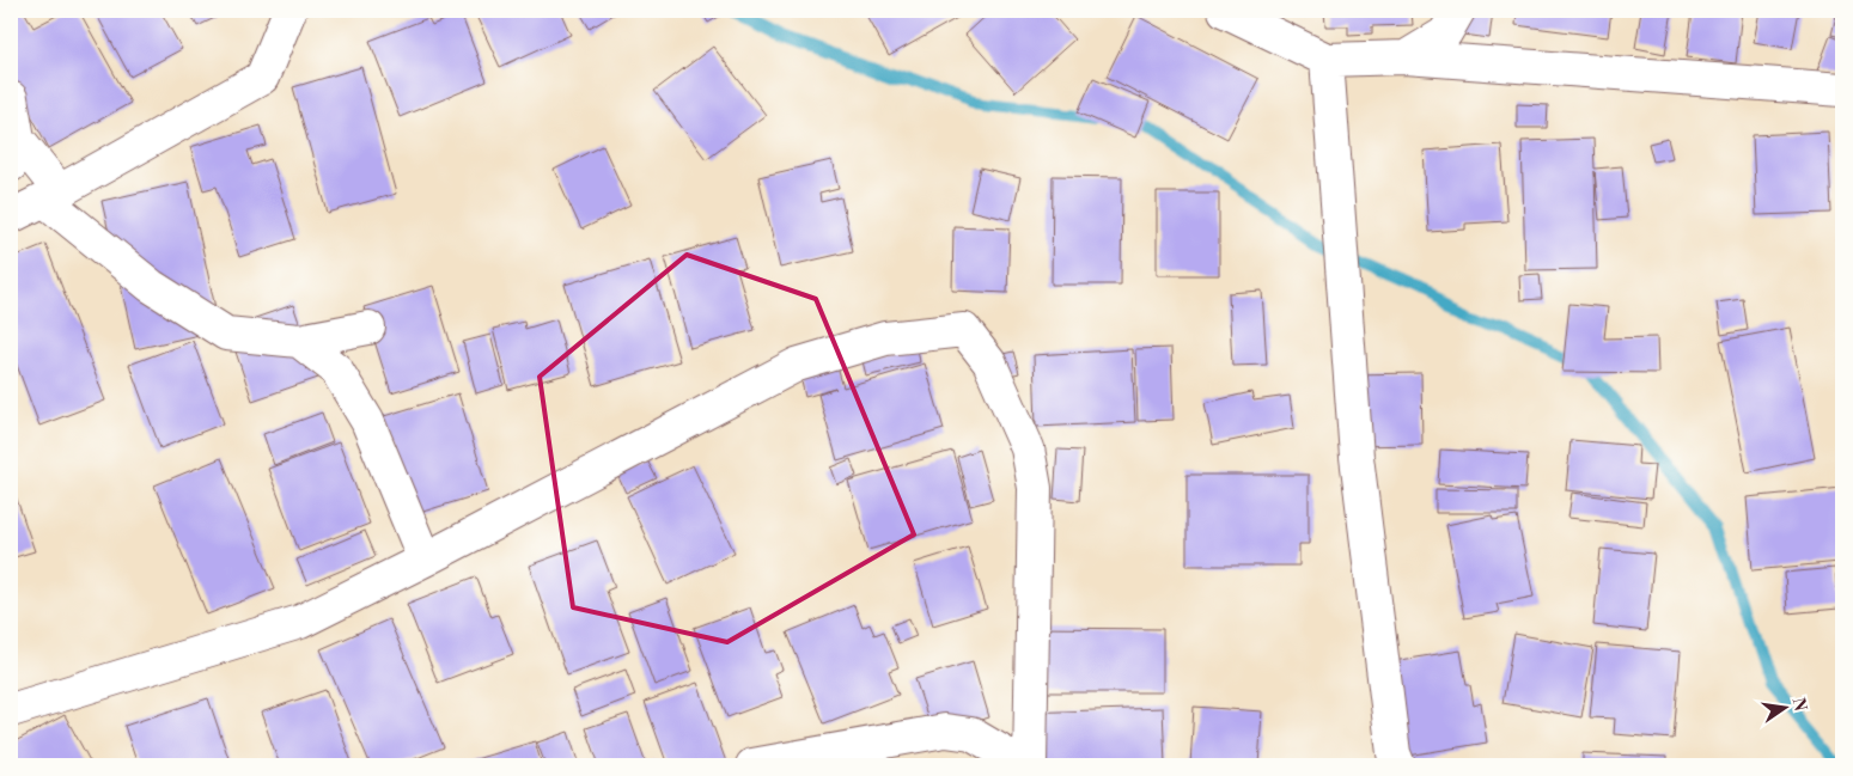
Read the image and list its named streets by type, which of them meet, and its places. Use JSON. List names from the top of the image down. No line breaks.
{"north":"right"}
